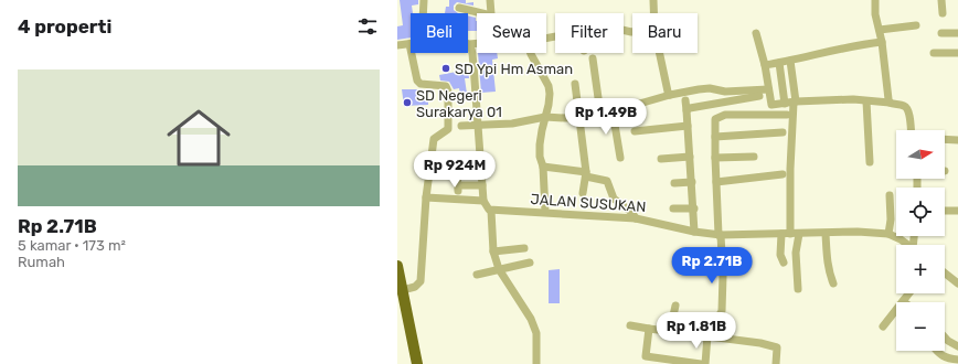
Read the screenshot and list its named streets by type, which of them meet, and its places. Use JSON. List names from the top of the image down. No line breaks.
{"streets":{"street":["JALAN SUSUKAN"]},"places":["SD Ypi Hm Asman","SD Negeri Surakarya 01"],"north":"right","page":{"heading":"4 properti","chip":["Beli","Sewa","Filter","Baru"],"list":[{"name":"Rp 2.71B","note":"5 kamar · 173 m² · Rumah"}],"price":["Rp 1.49B","Rp 924M","Rp 2.71B","Rp 1.81B"],"map_buttons":["+","−"]}}
